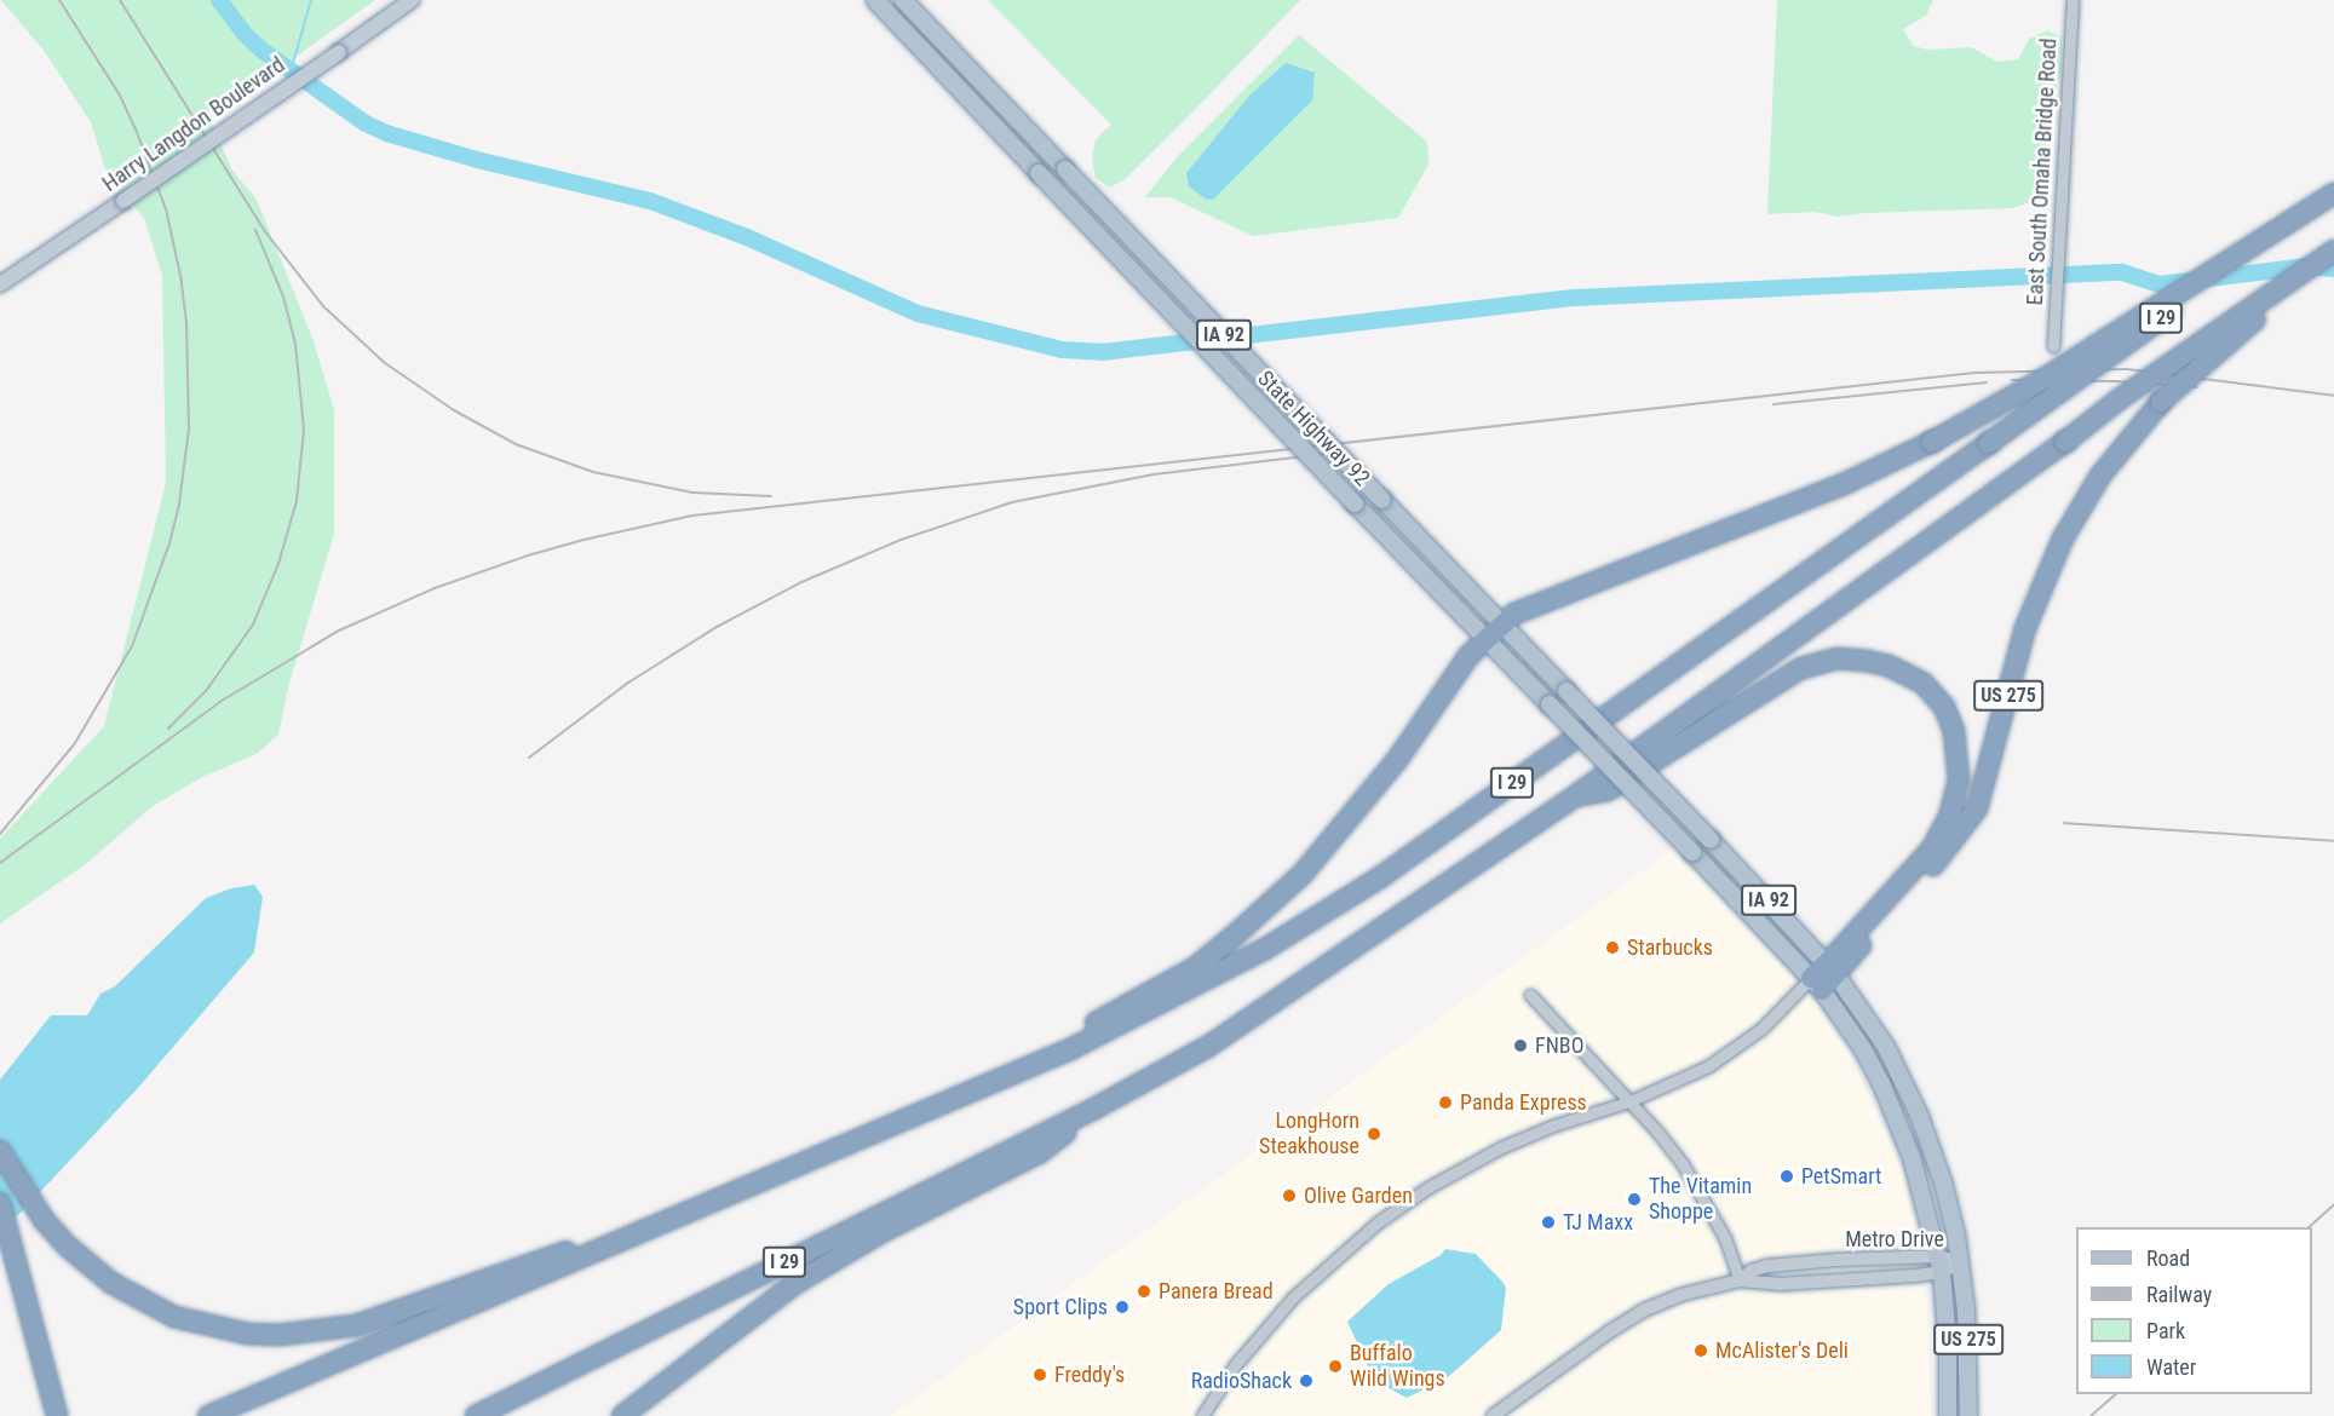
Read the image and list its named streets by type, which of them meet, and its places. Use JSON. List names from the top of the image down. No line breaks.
{"streets":{"highway":["I 29","US 275"],"main road":["Harry Langdon Boulevard","IA 92","State Highway 92"],"street":["East South Omaha Bridge Road","Metro Drive"]},"crossings":[["I 29","US 275"],["State Highway 92","US 275"],["US 275","Metro Drive"]],"places":["Starbucks","FNBO","Panda Express","LongHorn Steakhouse","PetSmart","Olive Garden","The Vitamin Shoppe","TJ Maxx","Panera Bread","Sport Clips","McAlister's Deli","Buffalo Wild Wings","Freddy's","RadioShack"],"legend":["Road","Railway","Park","Water"]}
